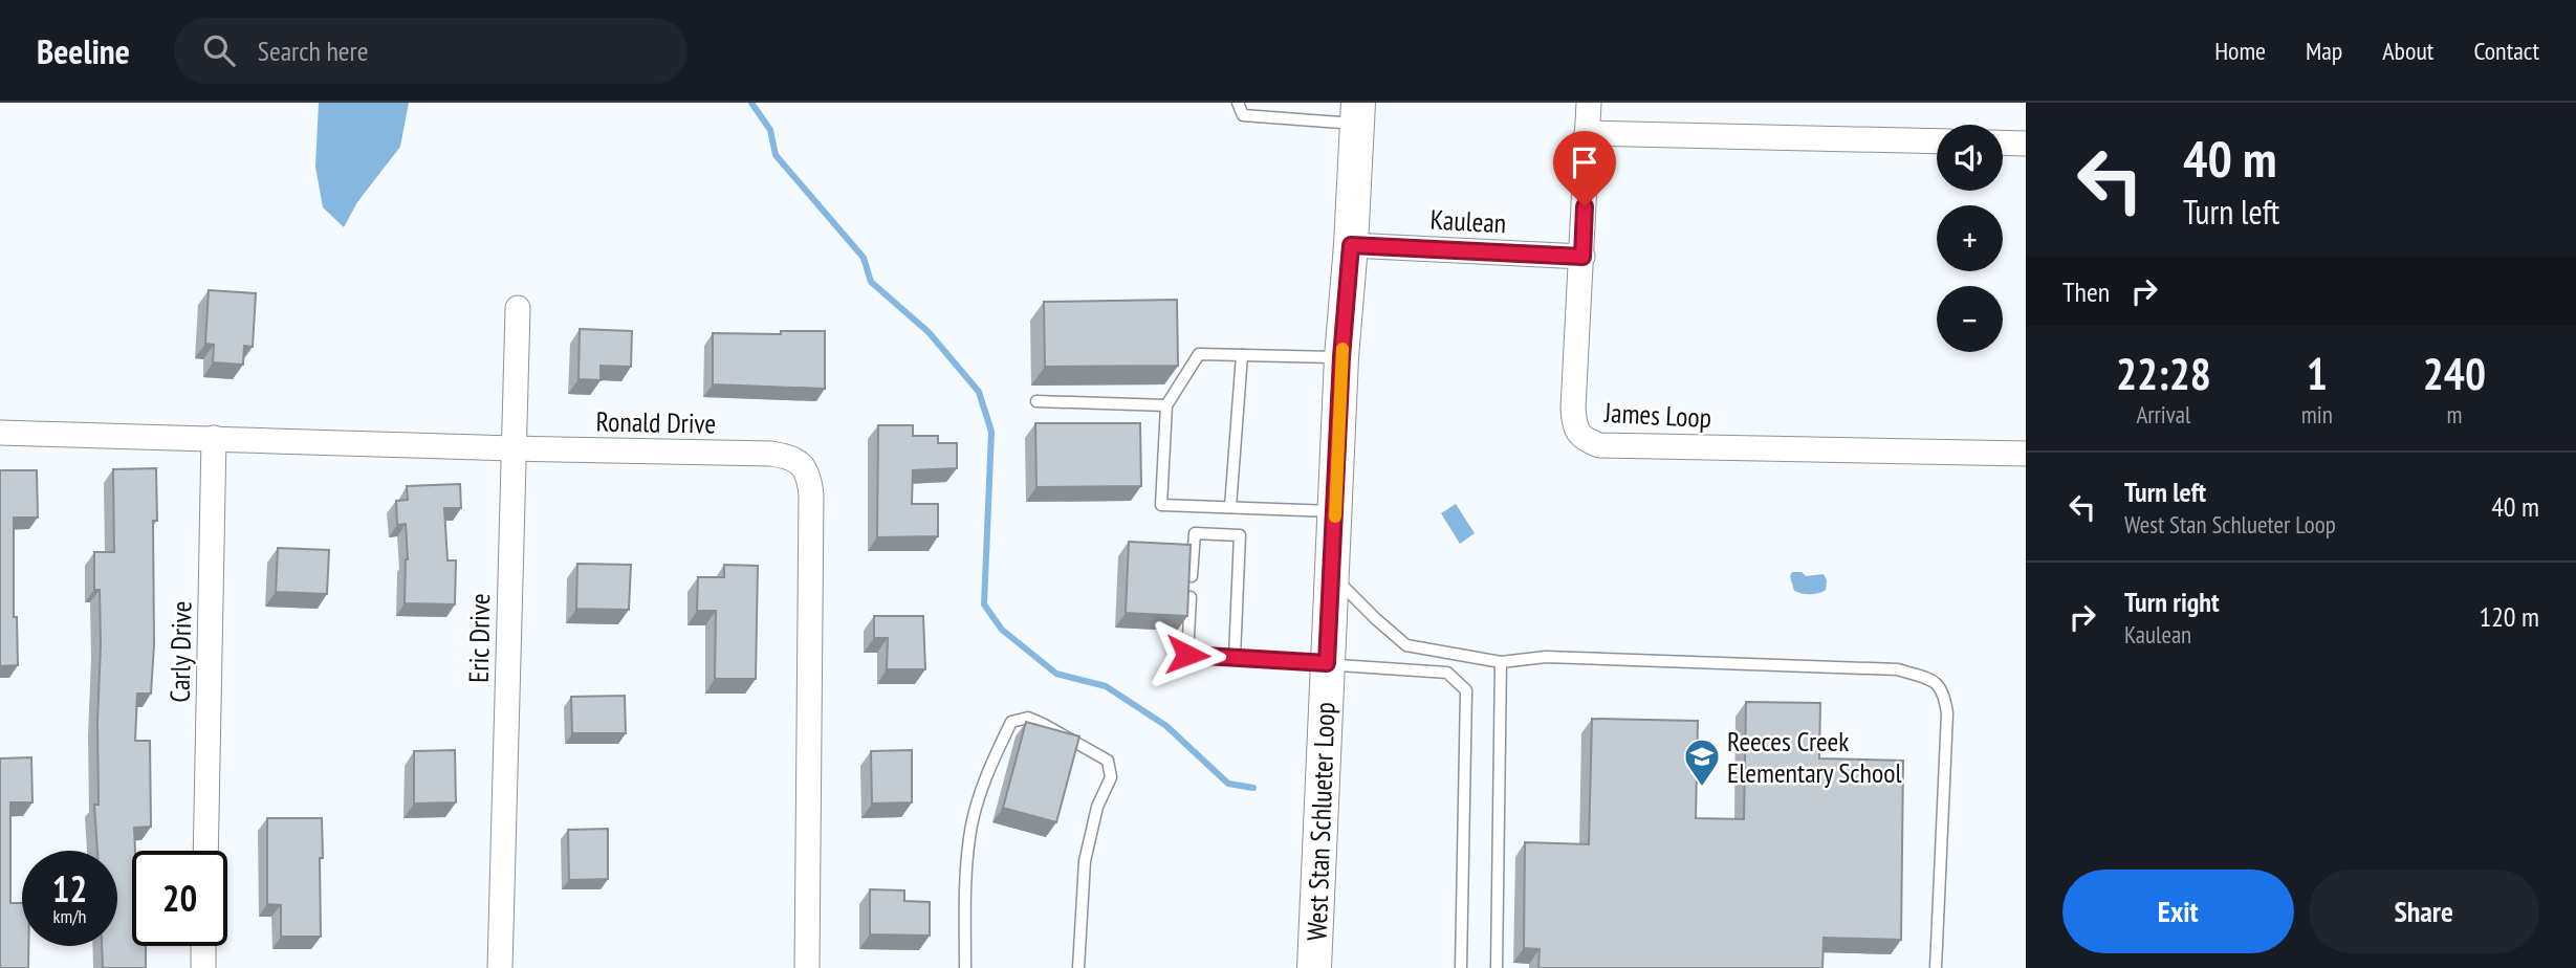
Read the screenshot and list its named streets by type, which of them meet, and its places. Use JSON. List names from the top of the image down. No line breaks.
{"streets":{"main road":["West Stan Schlueter Loop"],"street":["Kaulean","James Loop","Ronald Drive","Eric Drive","Carly Drive"]},"crossings":[["Kaulean","James Loop"],["Kaulean","West Stan Schlueter Loop"],["Ronald Drive","Eric Drive"],["Ronald Drive","Carly Drive"]],"places":{"school or university":["Reeces Creek Elementary School"]},"page":{"header":"Beeline","search":"Search here","nav":["Home","Map","About","Contact"],"turn":["40 m","Turn left"],"map_buttons":["+","−"],"then":"Then","eta":["22:28","Arrival","1","min","240","m"],"list":[{"name":"Turn left","note":"West Stan Schlueter Loop","value":"40 m"},{"name":"Turn right","note":"Kaulean","value":"120 m"}],"speed":"12 km/h","limit":"20","buttons":["Exit","Share"]}}
